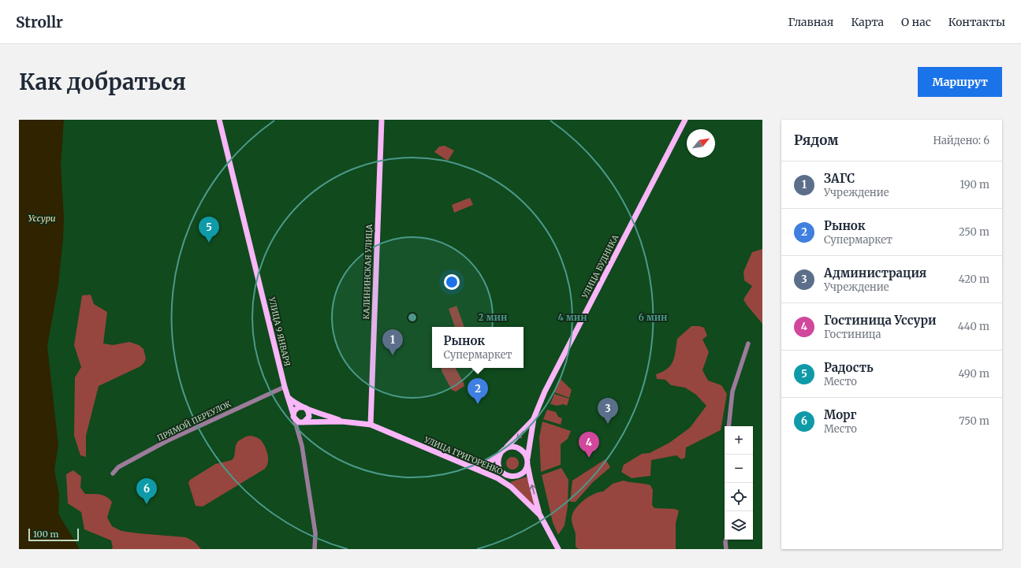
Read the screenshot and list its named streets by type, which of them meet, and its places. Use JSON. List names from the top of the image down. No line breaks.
{"streets":{"main road":["УЛИЦА БУДНИКА","КАЛИНИНСКАЯ УЛИЦА","УЛИЦА 9 ЯНВАРЯ","УЛИЦА ГРИГОРЕНКО"],"street":["ПРЯМОЙ ПЕРЕУЛОК"]},"crossings":[["УЛИЦА БУДНИКА","УЛИЦА ГРИГОРЕНКО"],["КАЛИНИНСКАЯ УЛИЦА","УЛИЦА ГРИГОРЕНКО"],["УЛИЦА 9 ЯНВАРЯ","ПРЯМОЙ ПЕРЕУЛОК"]],"water":["Уссури"],"scale_bar":"100 m","north":"top right","page":{"header":"Strollr","nav":["Главная","Карта","О нас","Контакты"],"buttons":"Маршрут","title":"Как добраться","heading":["Рядом","Найдено: 6"],"list":[{"mark":"1","name":"ЗАГС","note":"Учреждение","value":"190 m"},{"mark":"2","name":"Рынок","note":"Супермаркет","value":"250 m"},{"mark":"3","name":"Администрация","note":"Учреждение","value":"420 m"},{"mark":"4","name":"Гостиница Уссури","note":"Гостиница","value":"440 m"},{"mark":"5","name":"Радость","note":"Место","value":"490 m"},{"mark":"6","name":"Морг","note":"Место","value":"750 m"}],"pins":["5","1","2","3","4","6"],"popup":["Рынок","Супермаркет"],"map_buttons":["+","−"],"scale":"100 m"},"rings":["2 мин","4 мин","6 мин"]}
